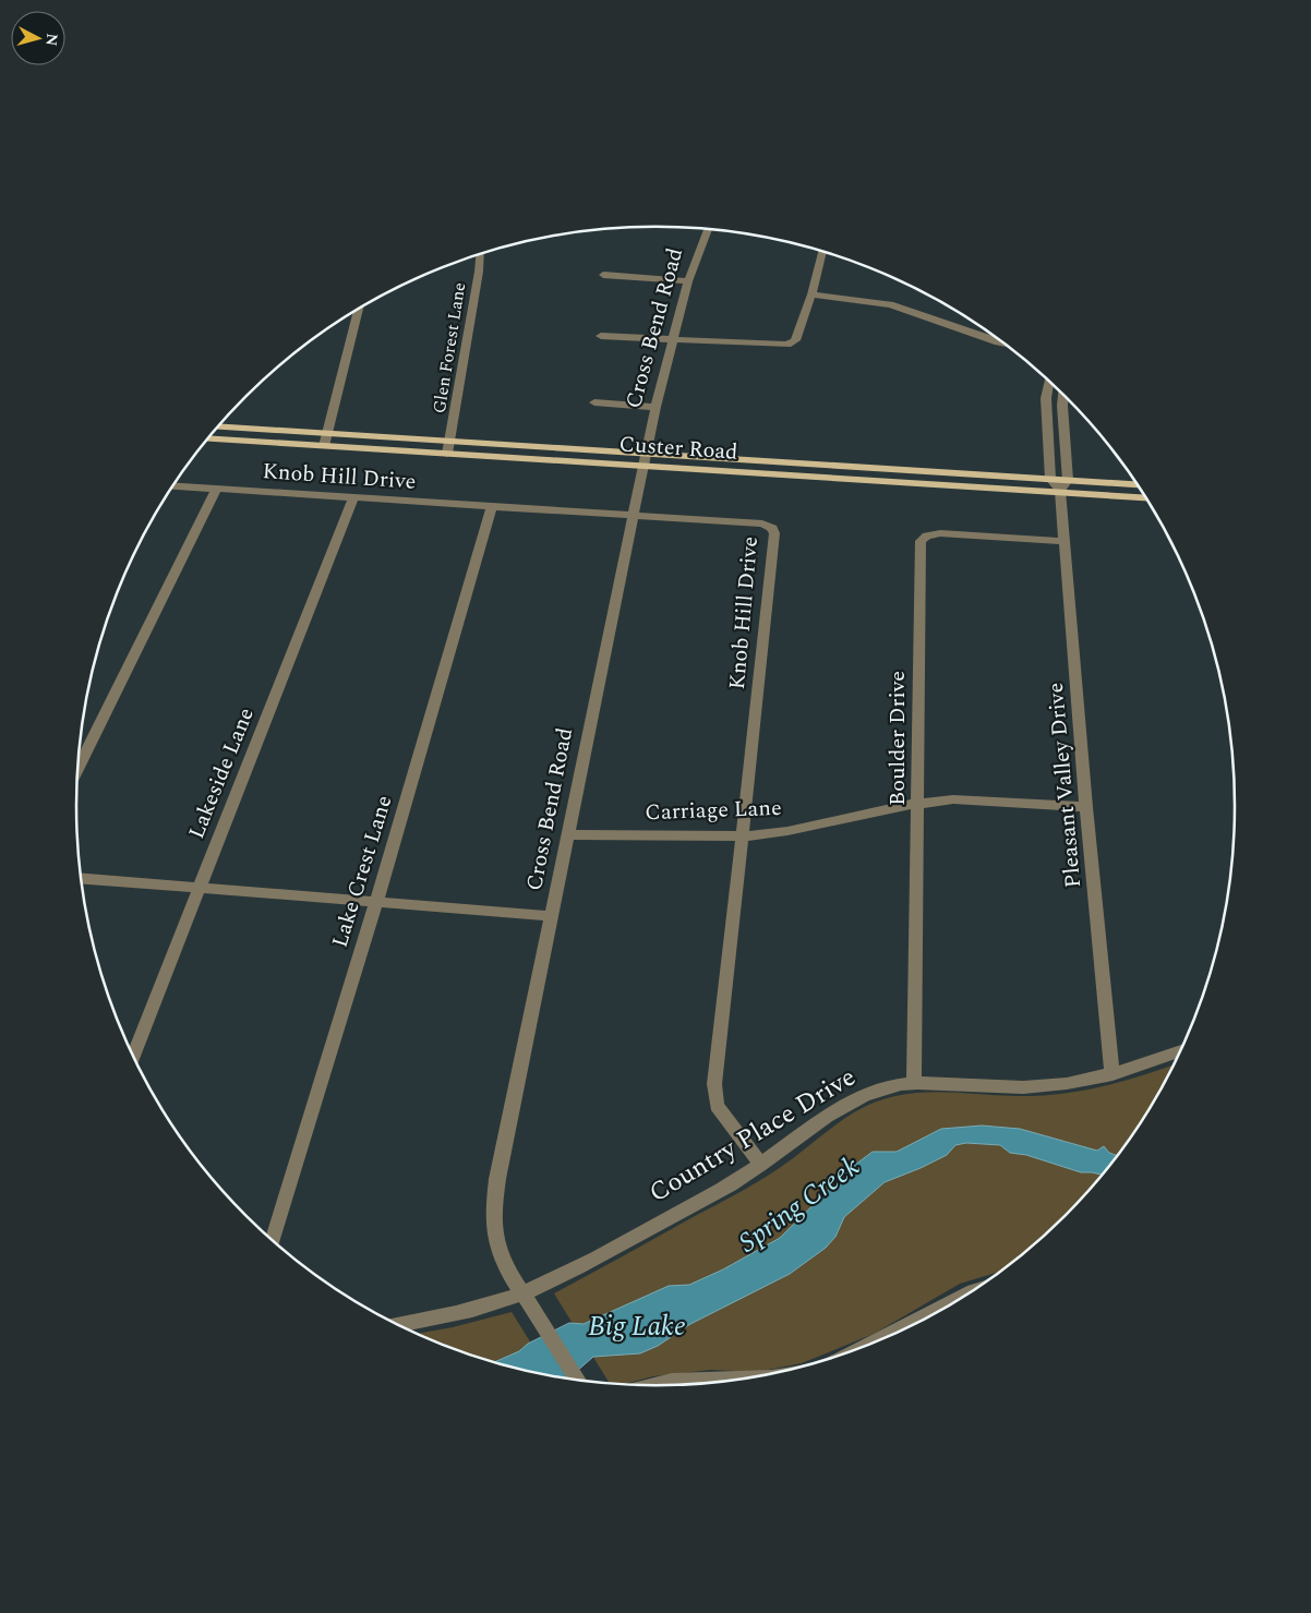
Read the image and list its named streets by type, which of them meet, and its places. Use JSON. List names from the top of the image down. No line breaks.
{"streets":{"main road":["Custer Road"],"street":["Cross Bend Road","Glen Forest Lane","Knob Hill Drive","Boulder Drive","Lakeside Lane","Pleasant Valley Drive","Carriage Lane","Lake Crest Lane","Country Place Drive"]},"crossings":[["Cross Bend Road","Custer Road"],["Cross Bend Road","Knob Hill Drive"],["Cross Bend Road","Carriage Lane"],["Cross Bend Road","Country Place Drive"],["Glen Forest Lane","Custer Road"],["Custer Road","Pleasant Valley Drive"],["Knob Hill Drive","Lakeside Lane"],["Knob Hill Drive","Carriage Lane"],["Knob Hill Drive","Lake Crest Lane"],["Knob Hill Drive","Country Place Drive"],["Boulder Drive","Pleasant Valley Drive"],["Boulder Drive","Carriage Lane"],["Boulder Drive","Country Place Drive"],["Pleasant Valley Drive","Carriage Lane"],["Pleasant Valley Drive","Country Place Drive"]],"water":["Spring Creek","Big Lake"],"north":"right"}
